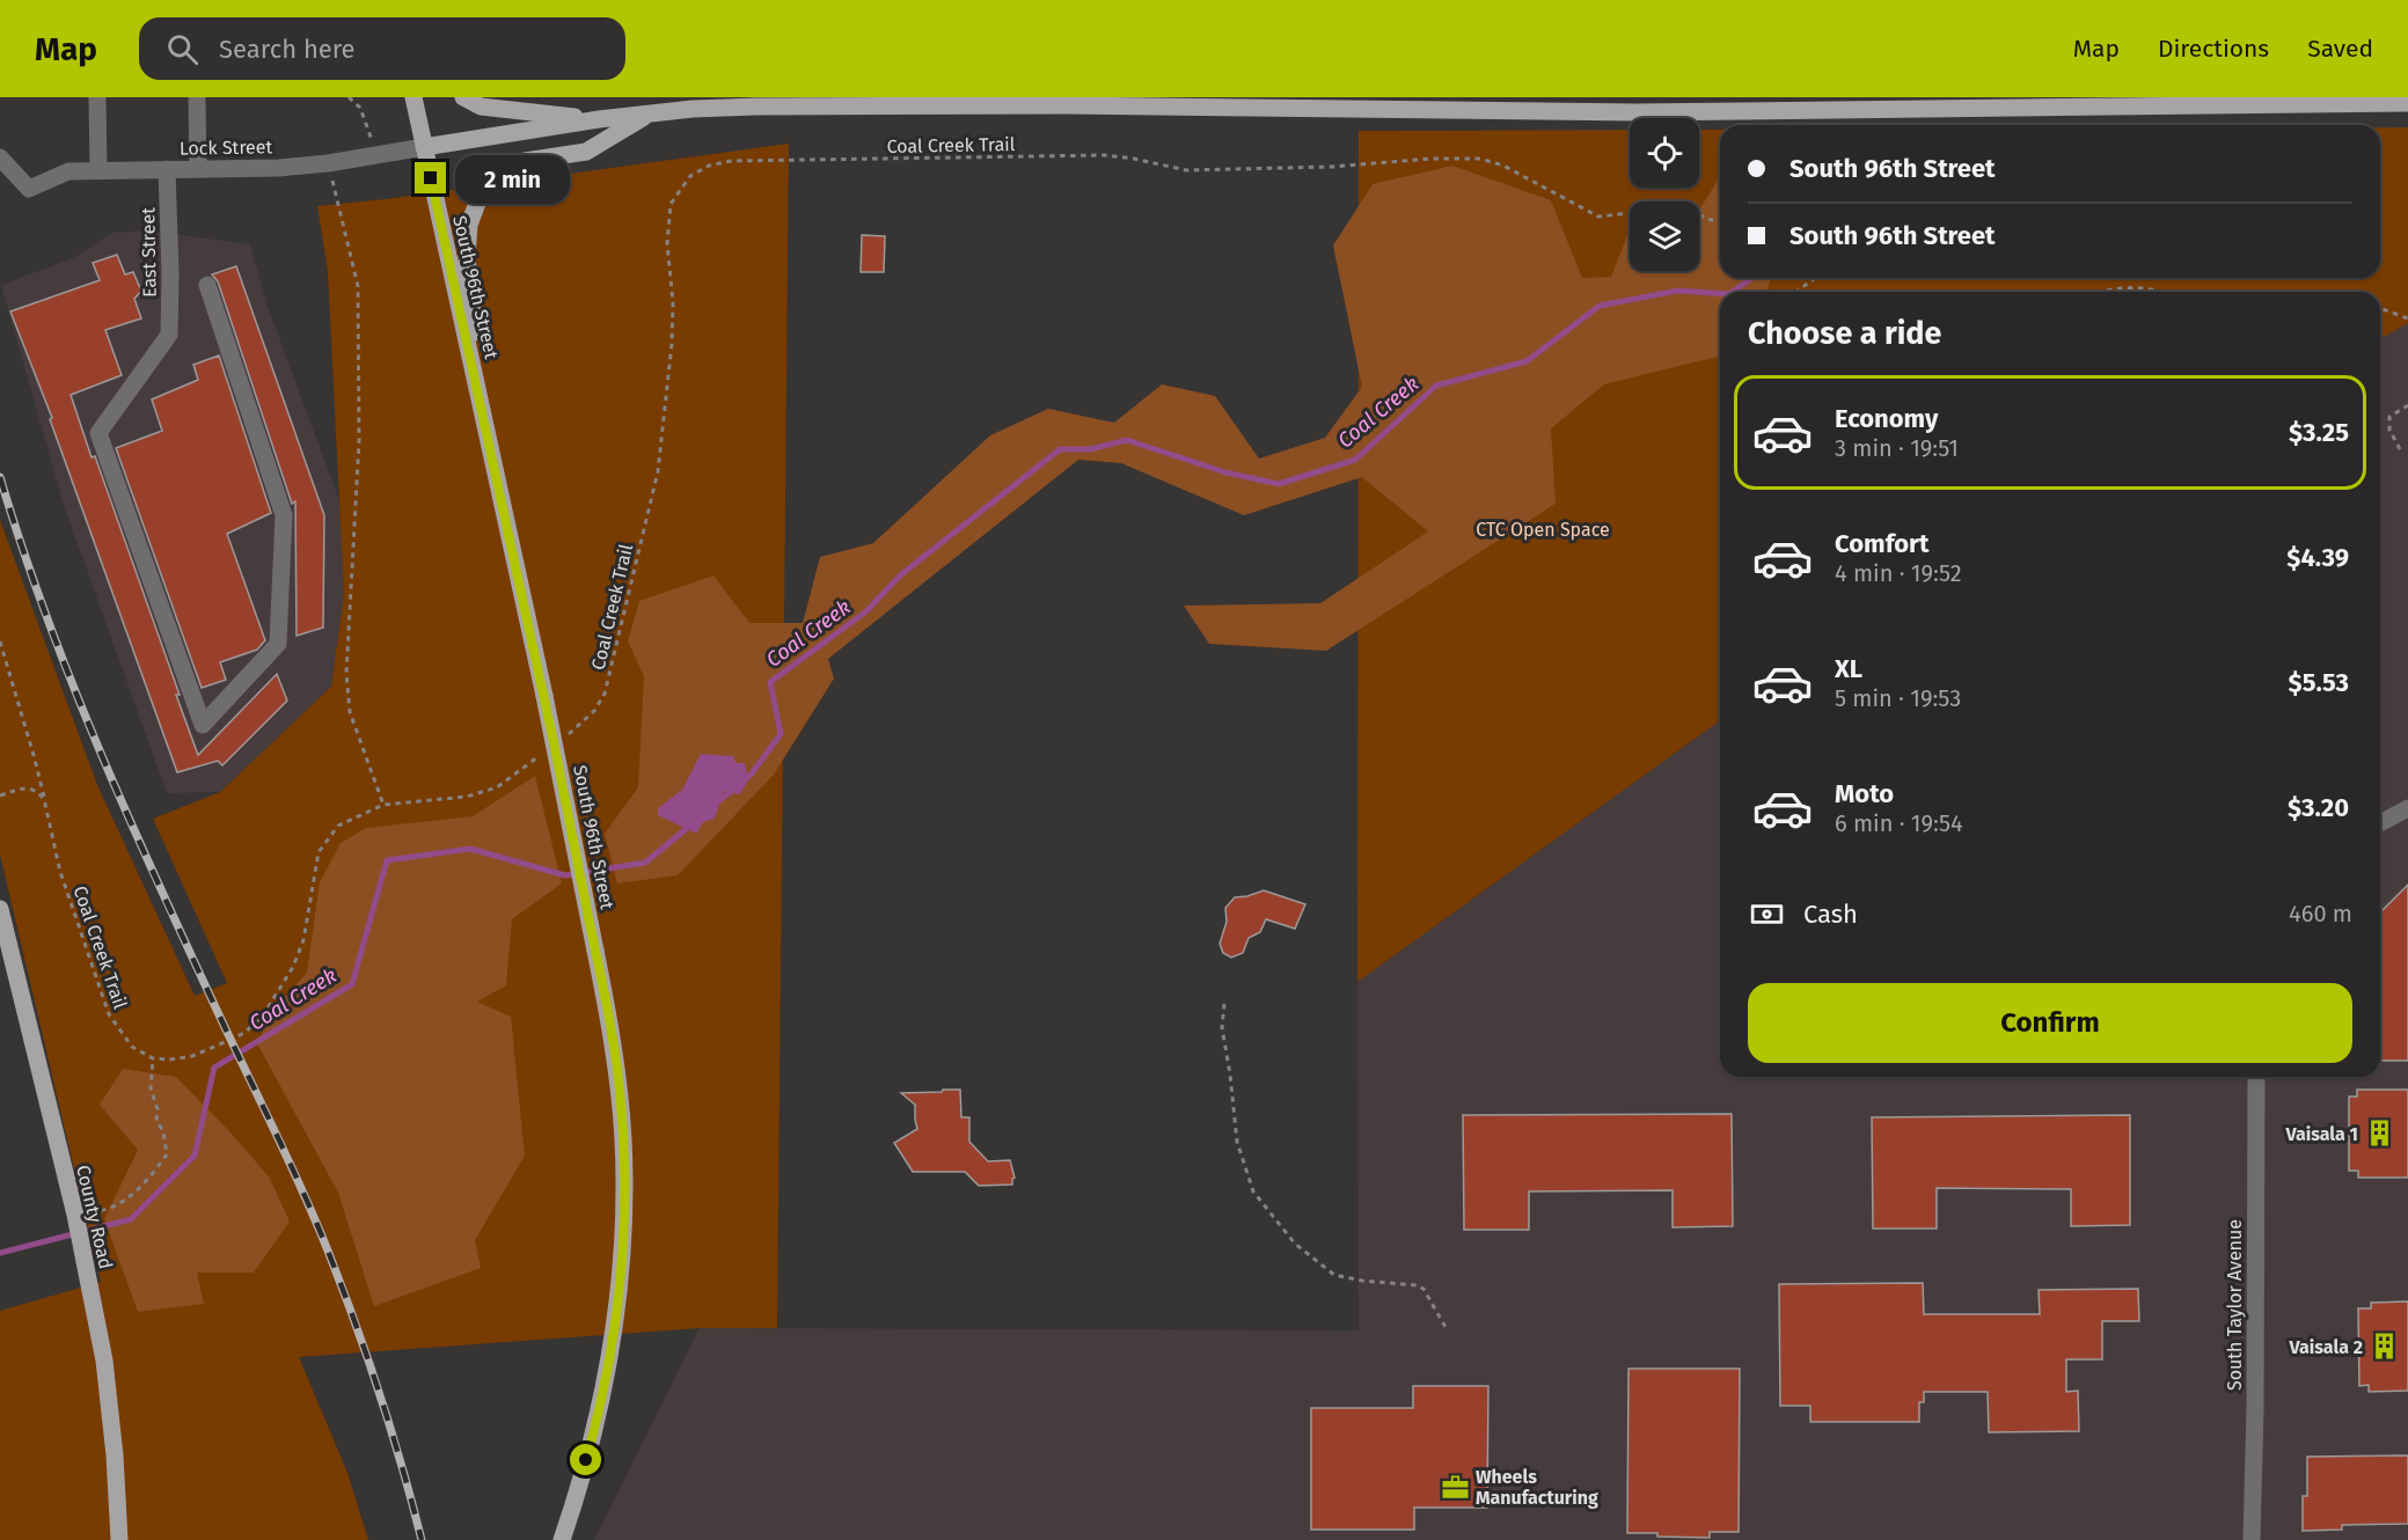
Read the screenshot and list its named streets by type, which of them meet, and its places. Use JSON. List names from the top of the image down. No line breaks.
{"streets":{"main road":["South 96th Street","County Road"],"street":["Lock Street","East Street","South Taylor Avenue"],"path":["Coal Creek Trail"]},"crossings":[["Lock Street","East Street"],["Lock Street","South 96th Street"]],"water":["Coal Creek"],"parks":["CTC Open Space"],"places":{"building":["Vaisala 1","Vaisala 2"],"office":["Wheels Manufacturing"]},"page":{"header":"Map","search":"Search here","nav":["Map","Directions","Saved"],"banner":["South 96th Street","South 96th Street"],"bubble":"2 min","heading":"Choose a ride","list":[{"name":"Economy","note":"3 min · 19:51","value":"$3.25"},{"name":"Comfort","note":"4 min · 19:52","value":"$4.39"},{"name":"XL","note":"5 min · 19:53","value":"$5.53"},{"name":"Moto","note":"6 min · 19:54","value":"$3.20"}],"pay":["Cash","460 m"],"buttons":"Confirm"}}
